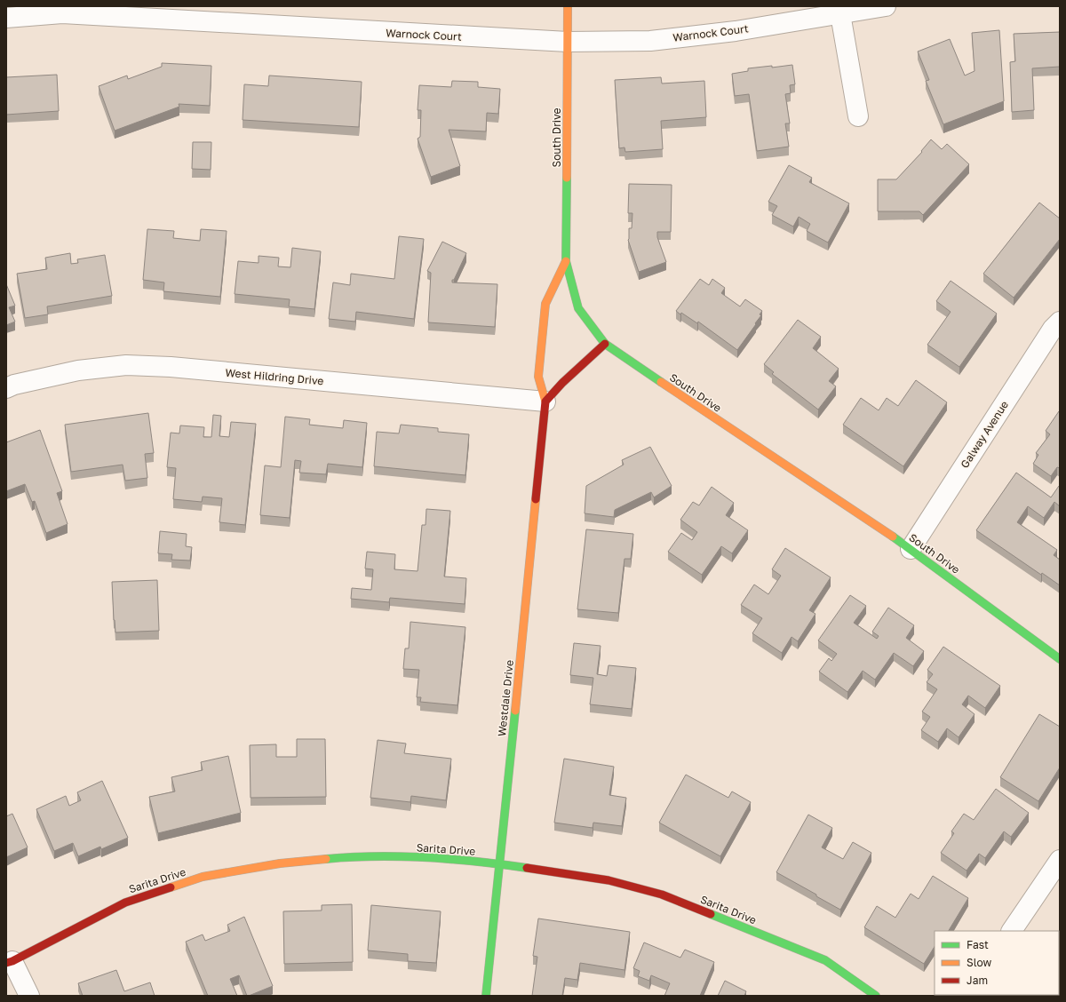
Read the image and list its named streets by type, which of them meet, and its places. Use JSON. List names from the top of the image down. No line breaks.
{"streets":{"street":["Warnock Court","South Drive","West Hildring Drive","Galway Avenue","Westdale Drive","Sarita Drive"]},"crossings":[["Warnock Court","South Drive"],["South Drive","Galway Avenue"],["South Drive","Westdale Drive"],["West Hildring Drive","Westdale Drive"],["Westdale Drive","Sarita Drive"]],"legend":["Fast","Slow","Jam"]}
